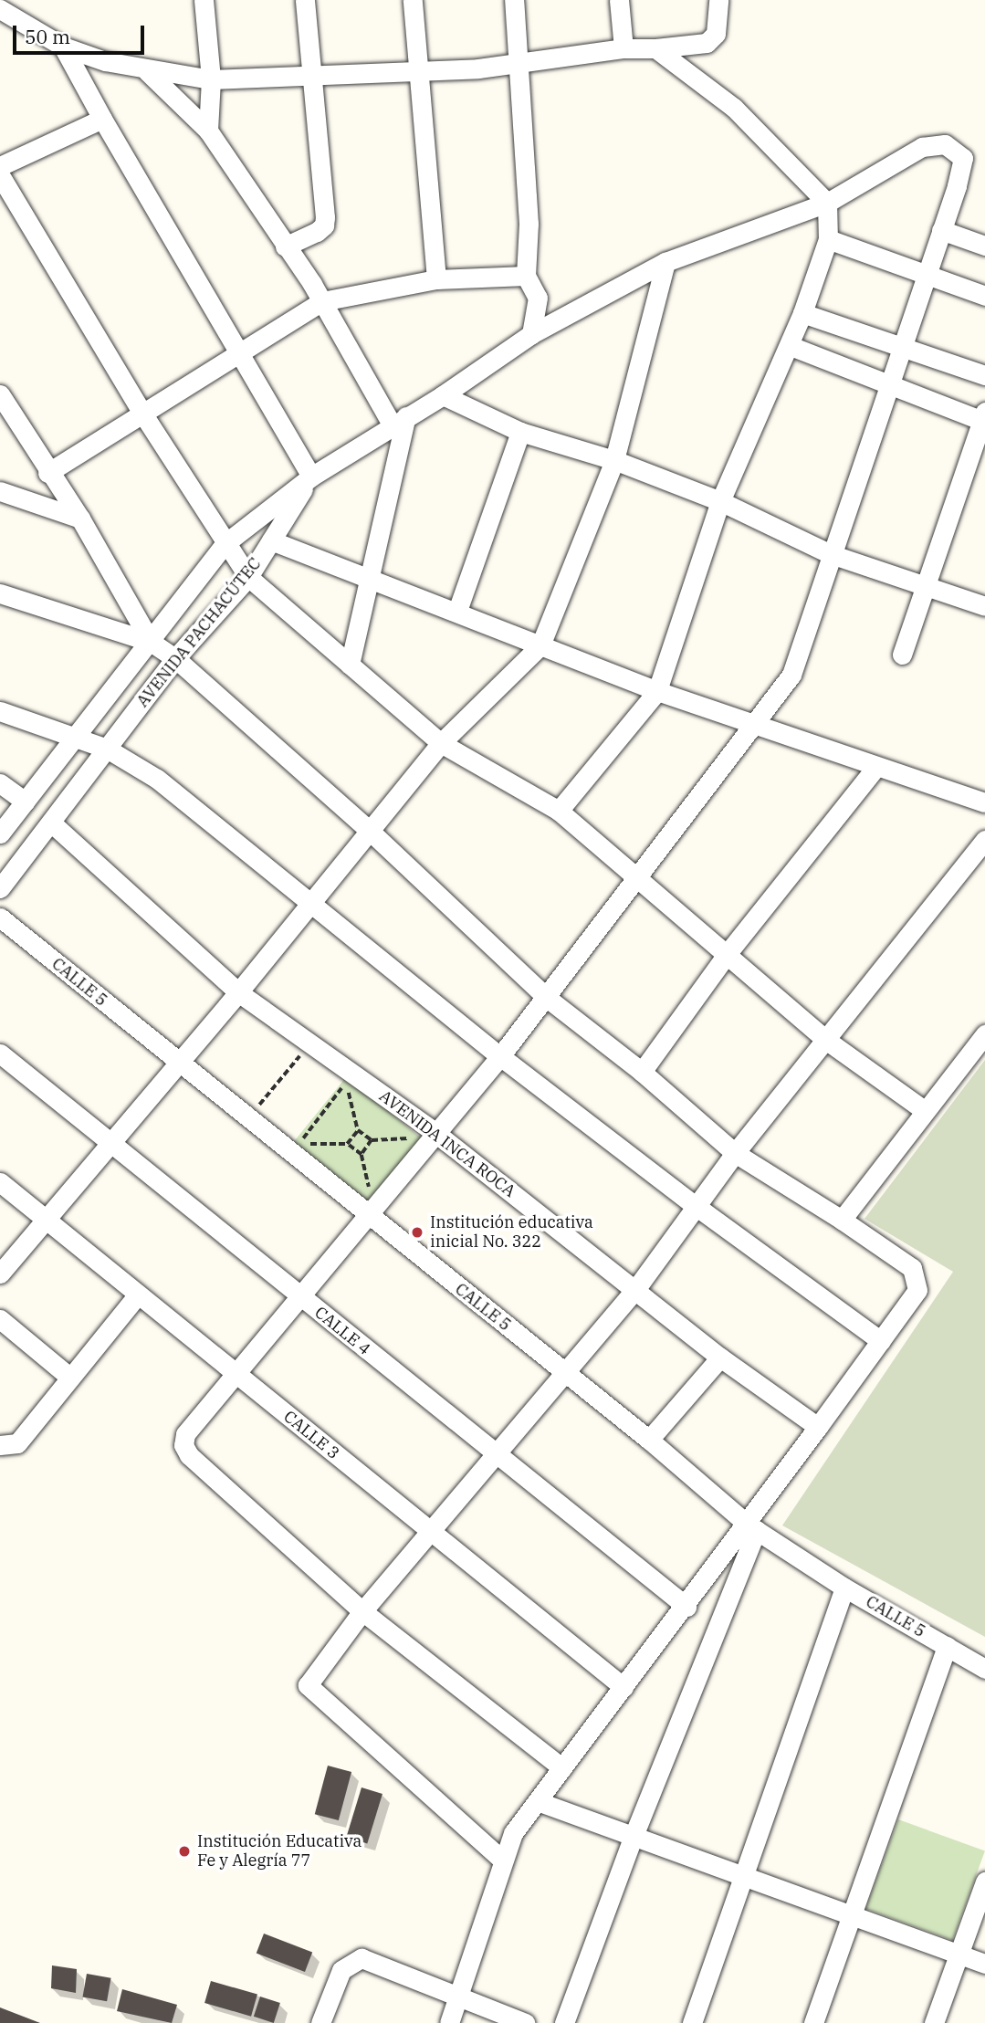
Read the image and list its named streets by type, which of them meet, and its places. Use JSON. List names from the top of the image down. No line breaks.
{"streets":{"street":["AVENIDA PACHACÚTEC","CALLE 5","AVENIDA INCA ROCA","CALLE 4","CALLE 3"]},"crossings":[["AVENIDA PACHACÚTEC","AVENIDA INCA ROCA"]],"places":["Institución educativa inicial No. 322","Institución Educativa Fe y Alegría 77"],"scale_bar":"50 m"}
